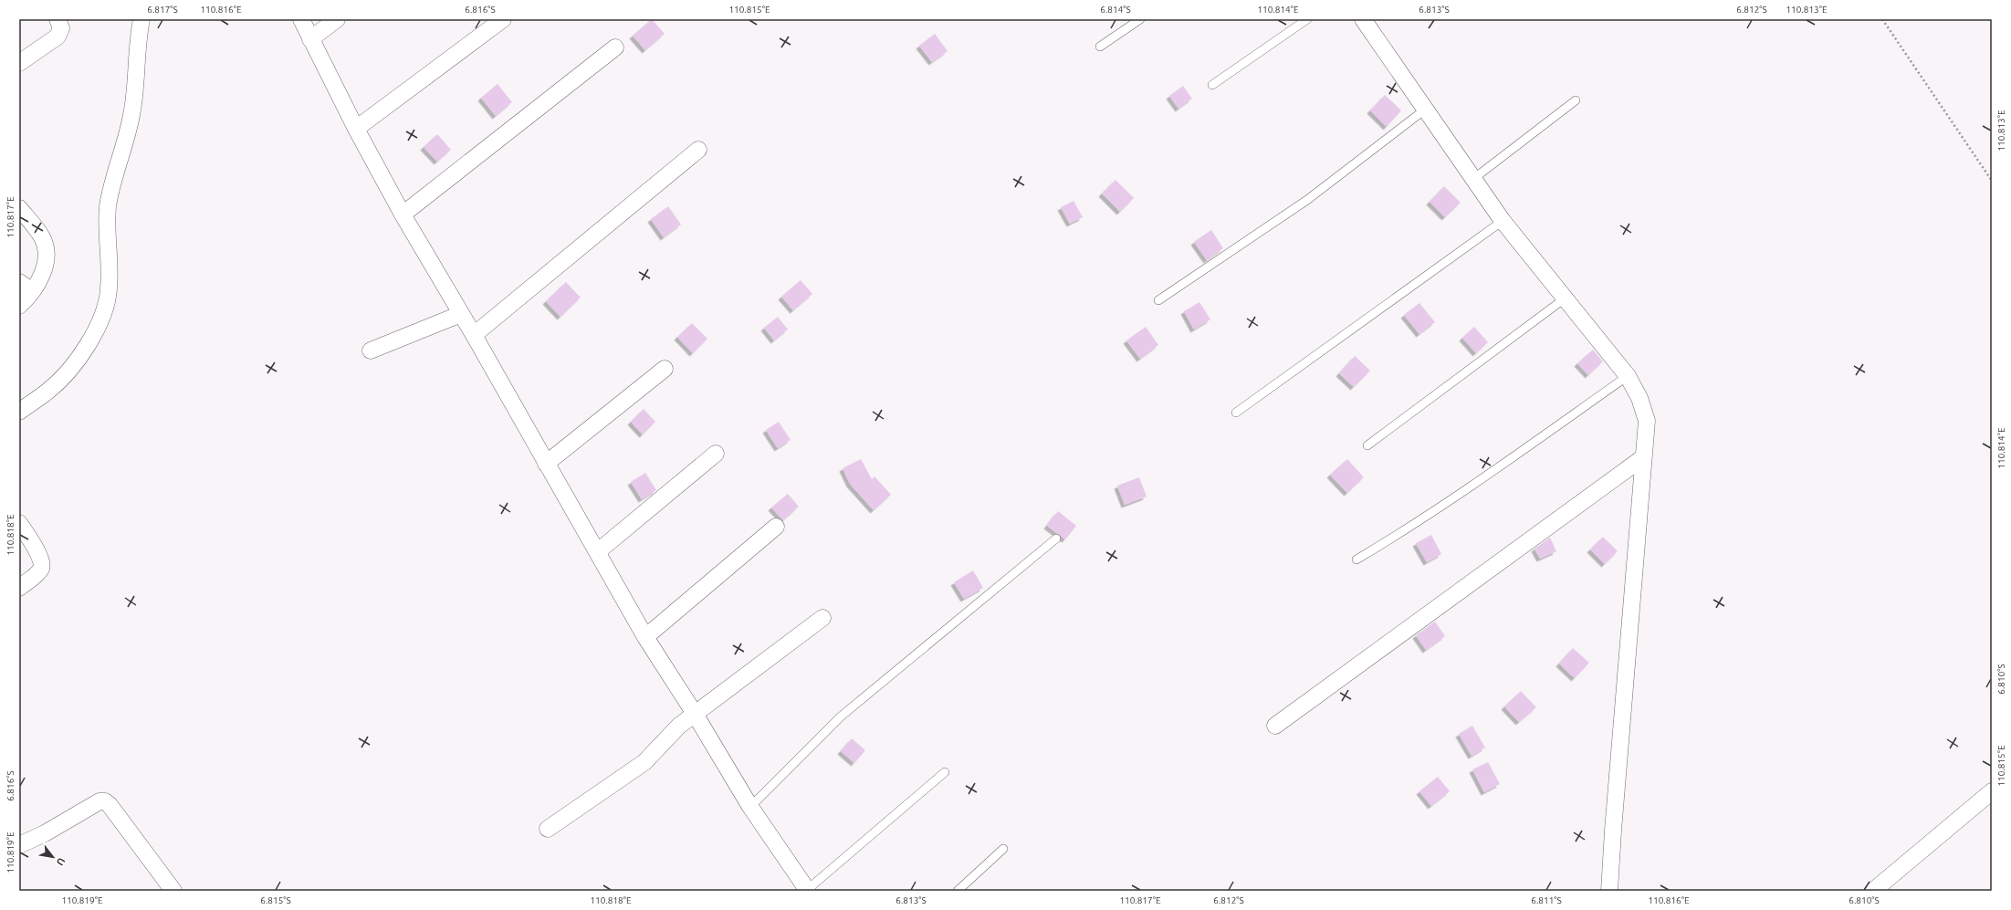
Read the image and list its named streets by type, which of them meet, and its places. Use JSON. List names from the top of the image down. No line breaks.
{"north":"bottom right","coordinates":["6.817°S","110.816°E","6.816°S","110.815°E","6.814°S","110.814°E","6.813°S","6.812°S","110.813°E","110.817°E","110.818°E","6.810°S","110.819°E","6.815°S","6.811°S"]}
